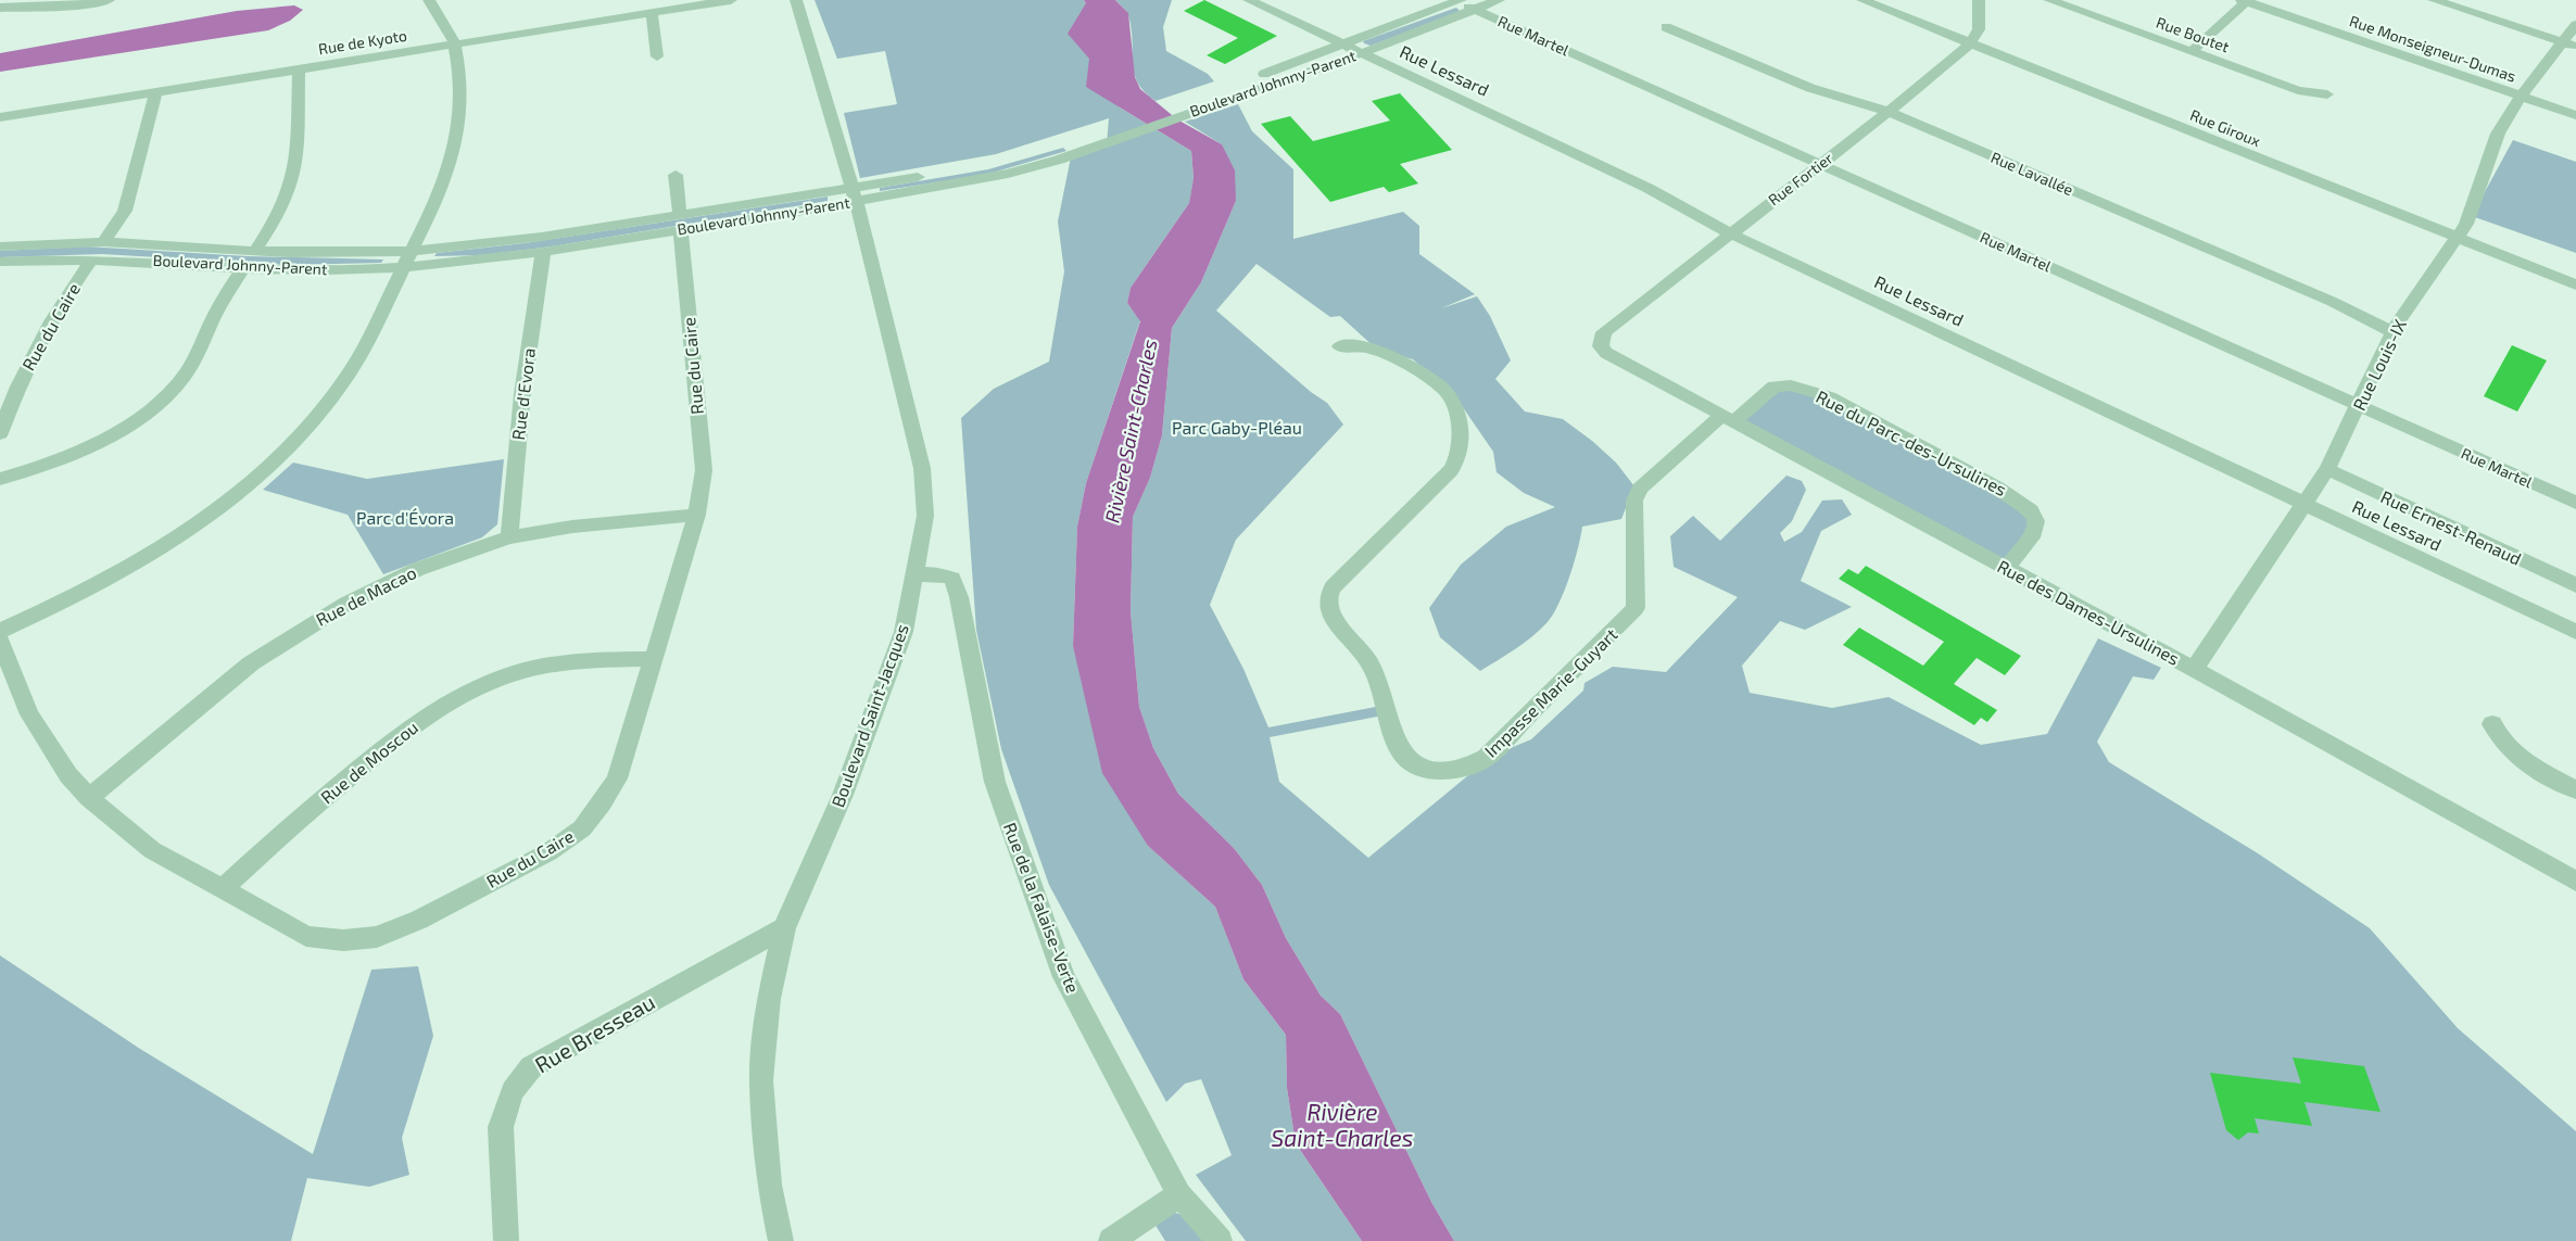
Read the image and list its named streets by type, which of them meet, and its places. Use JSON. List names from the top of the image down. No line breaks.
{"streets":{"street":["Rue Boutet","Rue Martel","Rue de Kyoto","Rue Monseigneur-Dumas","Rue Lessard","Boulevard Johnny-Parent","Rue Giroux","Rue Lavallée","Rue Fortier","Rue du Caire","Rue Louis-IX","Rue d'Evora","Rue du Parc-des-Ursulines","Rue Ernest-Renaud","Rue de Macao","Rue des Dames-Ursulines","Impasse Marie-Guyart","Boulevard Saint-Jacques","Rue de Moscou","Rue de la Falaise-Verte","Rue Bresseau"]},"crossings":[["Rue Martel","Boulevard Johnny-Parent"],["Rue Martel","Rue Fortier"],["Rue Martel","Rue Louis-IX"],["Rue Monseigneur-Dumas","Rue Louis-IX"],["Rue Lessard","Boulevard Johnny-Parent"],["Rue Lessard","Rue Fortier"],["Rue Lessard","Rue Louis-IX"],["Boulevard Johnny-Parent","Rue du Caire"],["Boulevard Johnny-Parent","Rue d'Evora"],["Boulevard Johnny-Parent","Boulevard Saint-Jacques"],["Rue Giroux","Rue Fortier"],["Rue Giroux","Rue Louis-IX"],["Rue Lavallée","Rue Fortier"],["Rue Lavallée","Rue Louis-IX"],["Rue Fortier","Rue des Dames-Ursulines"],["Rue du Caire","Rue de Macao"],["Rue du Caire","Rue de Moscou"],["Rue Louis-IX","Rue Ernest-Renaud"],["Rue Louis-IX","Rue des Dames-Ursulines"],["Rue d'Evora","Rue de Macao"],["Rue du Parc-des-Ursulines","Rue des Dames-Ursulines"],["Rue du Parc-des-Ursulines","Impasse Marie-Guyart"],["Rue des Dames-Ursulines","Impasse Marie-Guyart"],["Boulevard Saint-Jacques","Rue de la Falaise-Verte"],["Boulevard Saint-Jacques","Rue Bresseau"]],"water":["Rivière Saint-Charles"],"parks":["Parc Gaby-Pléau","Parc d'Évora"]}
